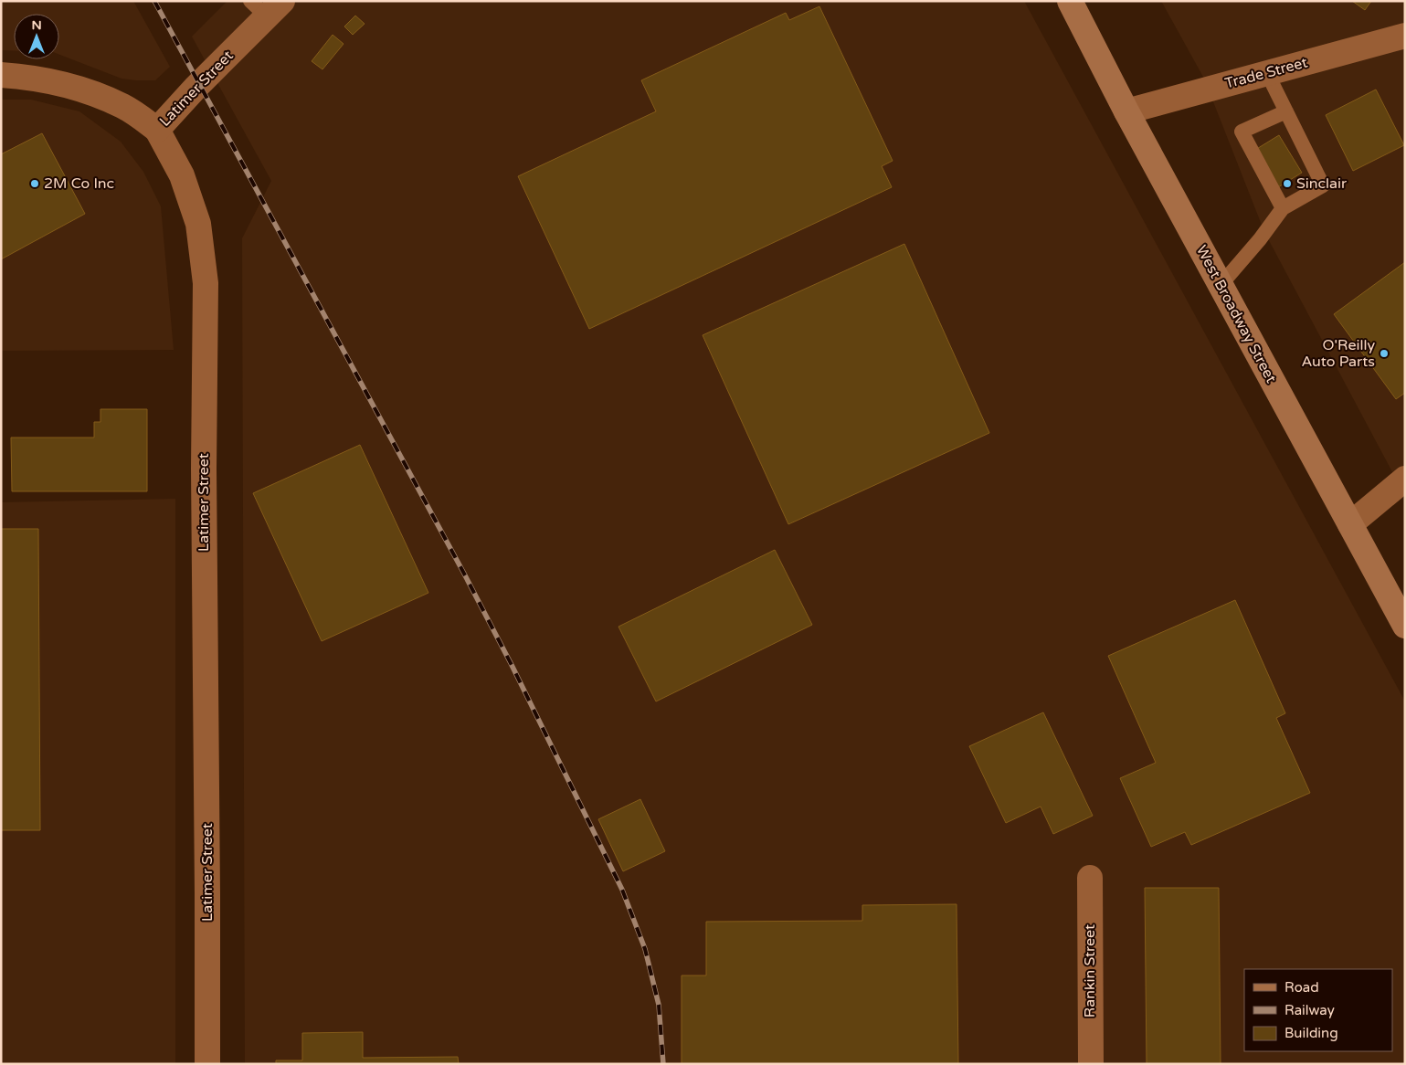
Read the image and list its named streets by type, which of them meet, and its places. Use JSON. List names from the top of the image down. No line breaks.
{"streets":{"main road":["West Broadway Street"],"street":["Trade Street","Latimer Street","Rankin Street"]},"crossings":[["Trade Street","West Broadway Street"]],"places":["2M Co Inc","Sinclair","O'Reilly Auto Parts"],"legend":["Road","Railway","Building"],"north":"top"}
